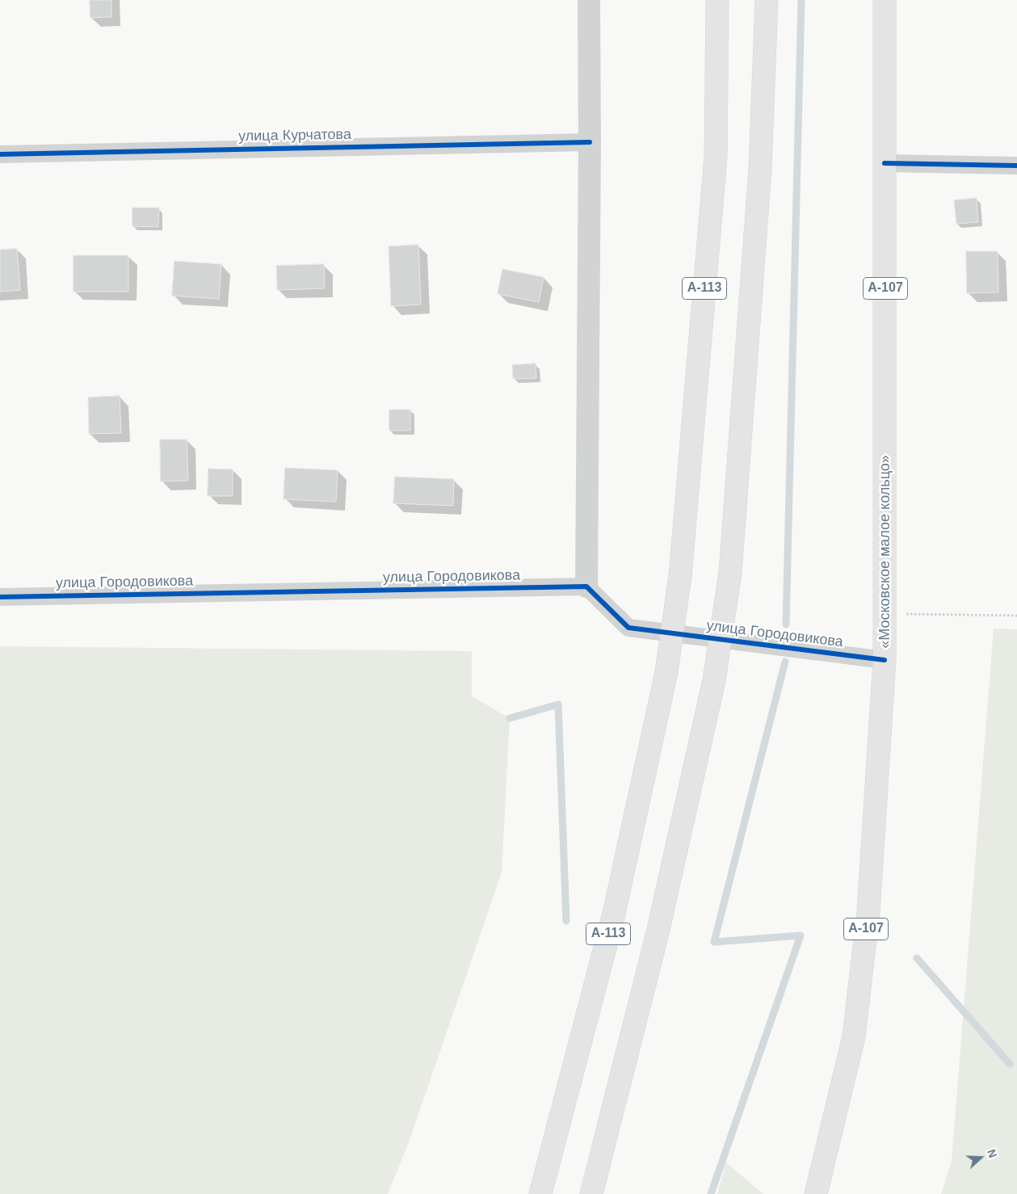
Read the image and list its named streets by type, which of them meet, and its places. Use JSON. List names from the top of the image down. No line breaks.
{"streets":{"highway":["А-113","А-107","«Московское малое кольцо»"],"street":["улица Курчатова","улица Городовикова"]},"crossings":[["«Московское малое кольцо»","улица Городовикова"]],"north":"right"}
